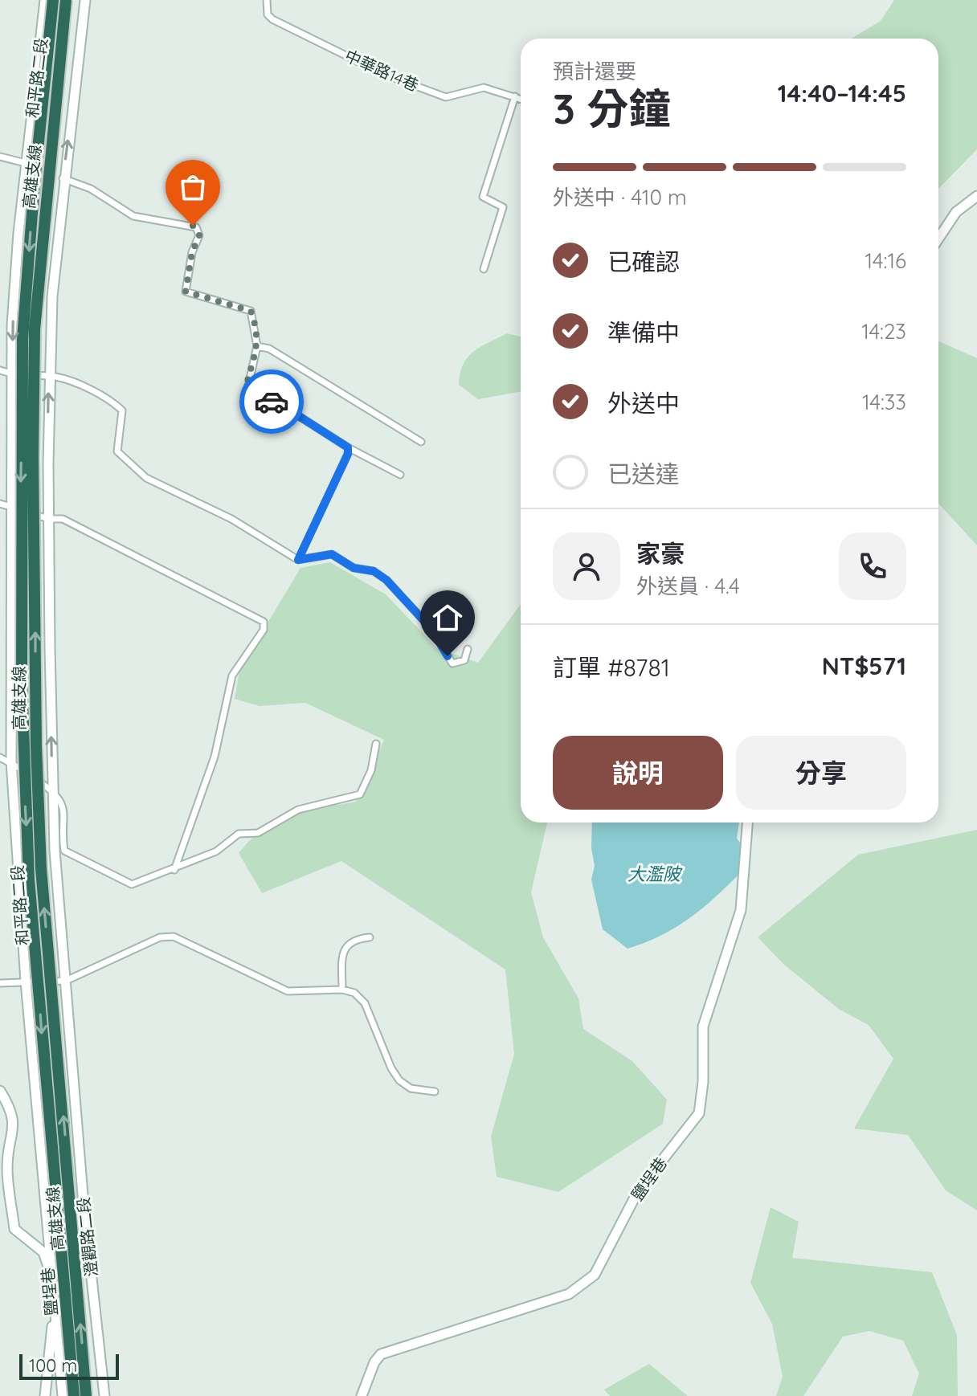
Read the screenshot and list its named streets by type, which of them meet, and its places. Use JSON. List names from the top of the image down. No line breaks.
{"streets":{"highway":["高雄支線"],"street":["中華路14巷","和平路二段","鹽埕巷","澄觀路二段"]},"water":["大濫陂"],"scale_bar":"100 m","page":{"heading":["3 分鐘","預計還要","14:40–14:45"],"panel":["家豪","外送員 · 4.4","訂單 #8781","NT$571"],"bar":"外送中 · 410 m","list":[["已確認","14:16"],["準備中","14:23"],["外送中","14:33"],"已送達"],"buttons":["說明","分享"],"scale":"100 m"}}
